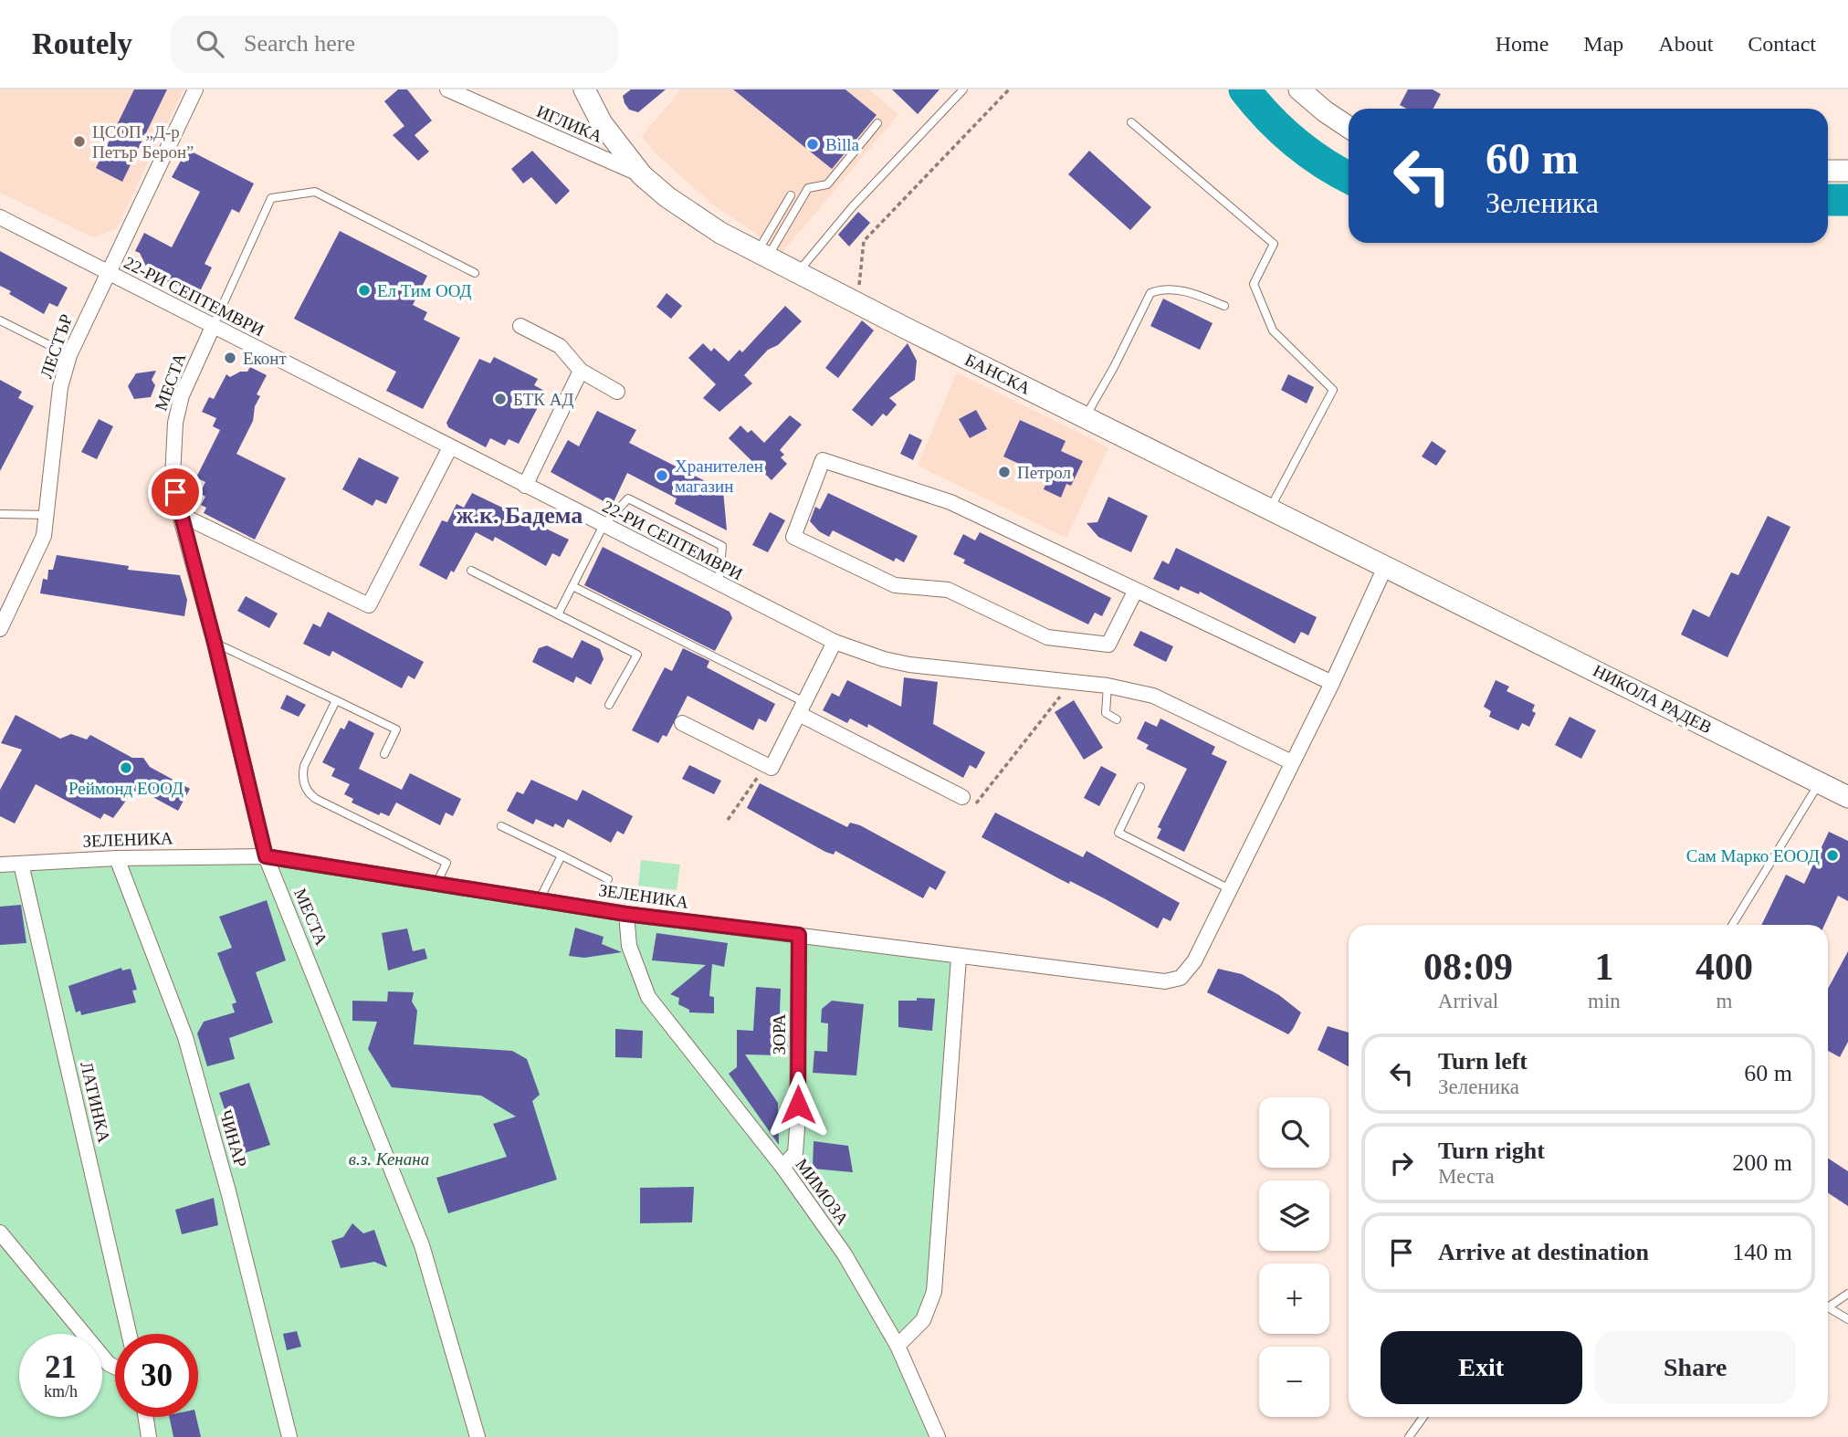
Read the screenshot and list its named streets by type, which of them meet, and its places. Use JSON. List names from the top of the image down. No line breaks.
{"streets":{"street":["ИГЛИКА","22-РИ СЕПТЕМВРИ","ЛЕСТЪР","БАНСКА","МЕСТА","НИКОЛА РАДЕВ","ЗЕЛЕНИКА","ЗОРА","ЛАТИНКА","ЧИНАР","МИМОЗА"]},"crossings":[["ИГЛИКА","БАНСКА"],["22-РИ СЕПТЕМВРИ","ЛЕСТЪР"],["22-РИ СЕПТЕМВРИ","МЕСТА"],["22-РИ СЕПТЕМВРИ","ЗЕЛЕНИКА"],["БАНСКА","НИКОЛА РАДЕВ"],["БАНСКА","ЗЕЛЕНИКА"],["МЕСТА","ЗЕЛЕНИКА"],["ЗЕЛЕНИКА","ЗОРА"],["ЗЕЛЕНИКА","ЛАТИНКА"],["ЗЕЛЕНИКА","ЧИНАР"],["ЗЕЛЕНИКА","МИМОЗА"],["ЗОРА","МИМОЗА"]],"districts":["ж.к. Бадема"],"parks":["в.з. Кенана"],"places":["ЦСОП „Д-р Петър Берон”","Billa","Ел Тим ООД","Еконт","БТК АД","Петрол","Хранителен магазин","Реймонд ЕООД","Сам Марко ЕООД"],"page":{"header":"Routely","search":"Search here","nav":["Home","Map","About","Contact"],"turn":["60 m","Зеленика"],"eta":["08:09","Arrival","1","min","400","m"],"list":[{"name":"Turn left","note":"Зеленика","value":"60 m"},{"name":"Turn right","note":"Места","value":"200 m"},{"name":"Arrive at destination","value":"140 m"}],"map_buttons":["+","−"],"buttons":["Exit","Share"],"speed":"21 km/h","limit":"30"}}
